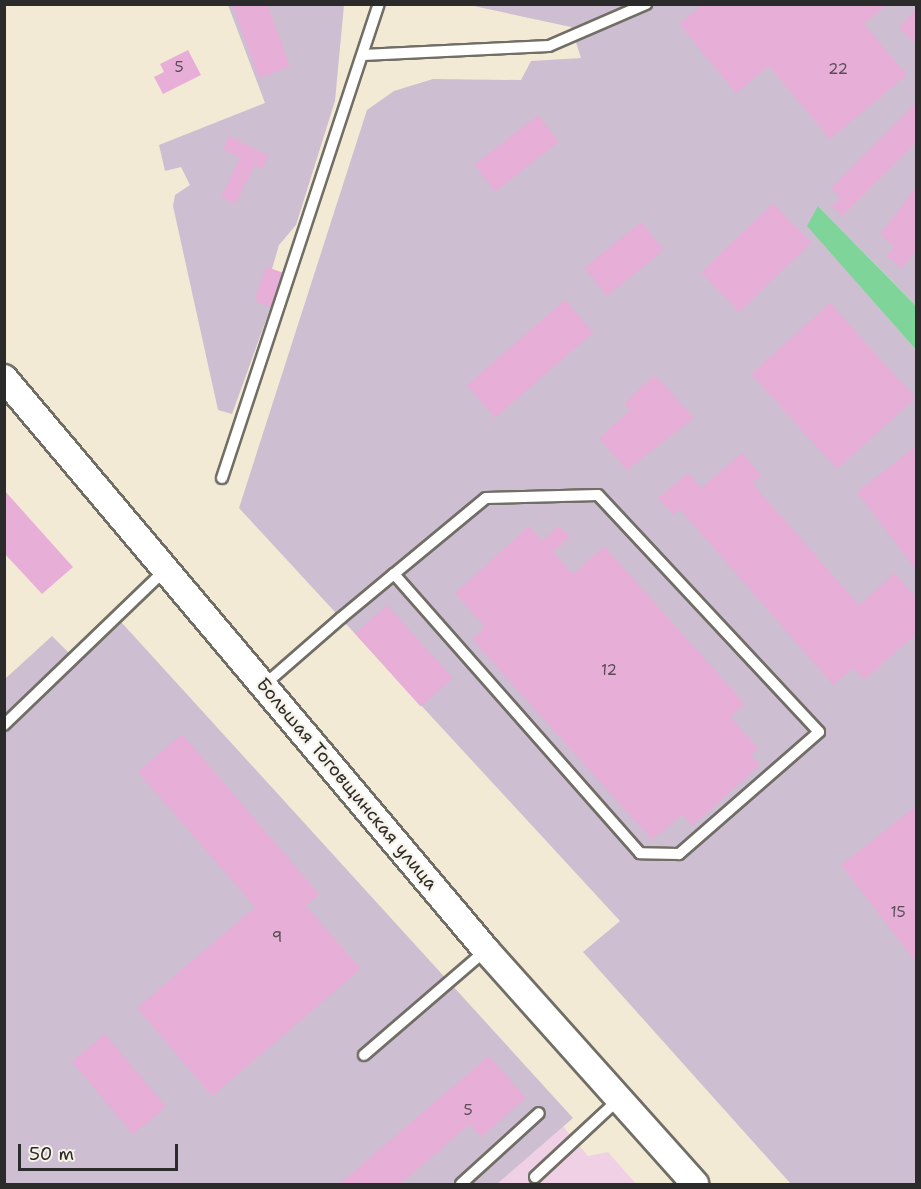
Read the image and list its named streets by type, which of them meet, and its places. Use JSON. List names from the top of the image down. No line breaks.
{"streets":{"street":["Большая Тоговщинская улица"]},"house_numbers":["5","22","12","15","9","5"],"scale_bar":"50 m"}
